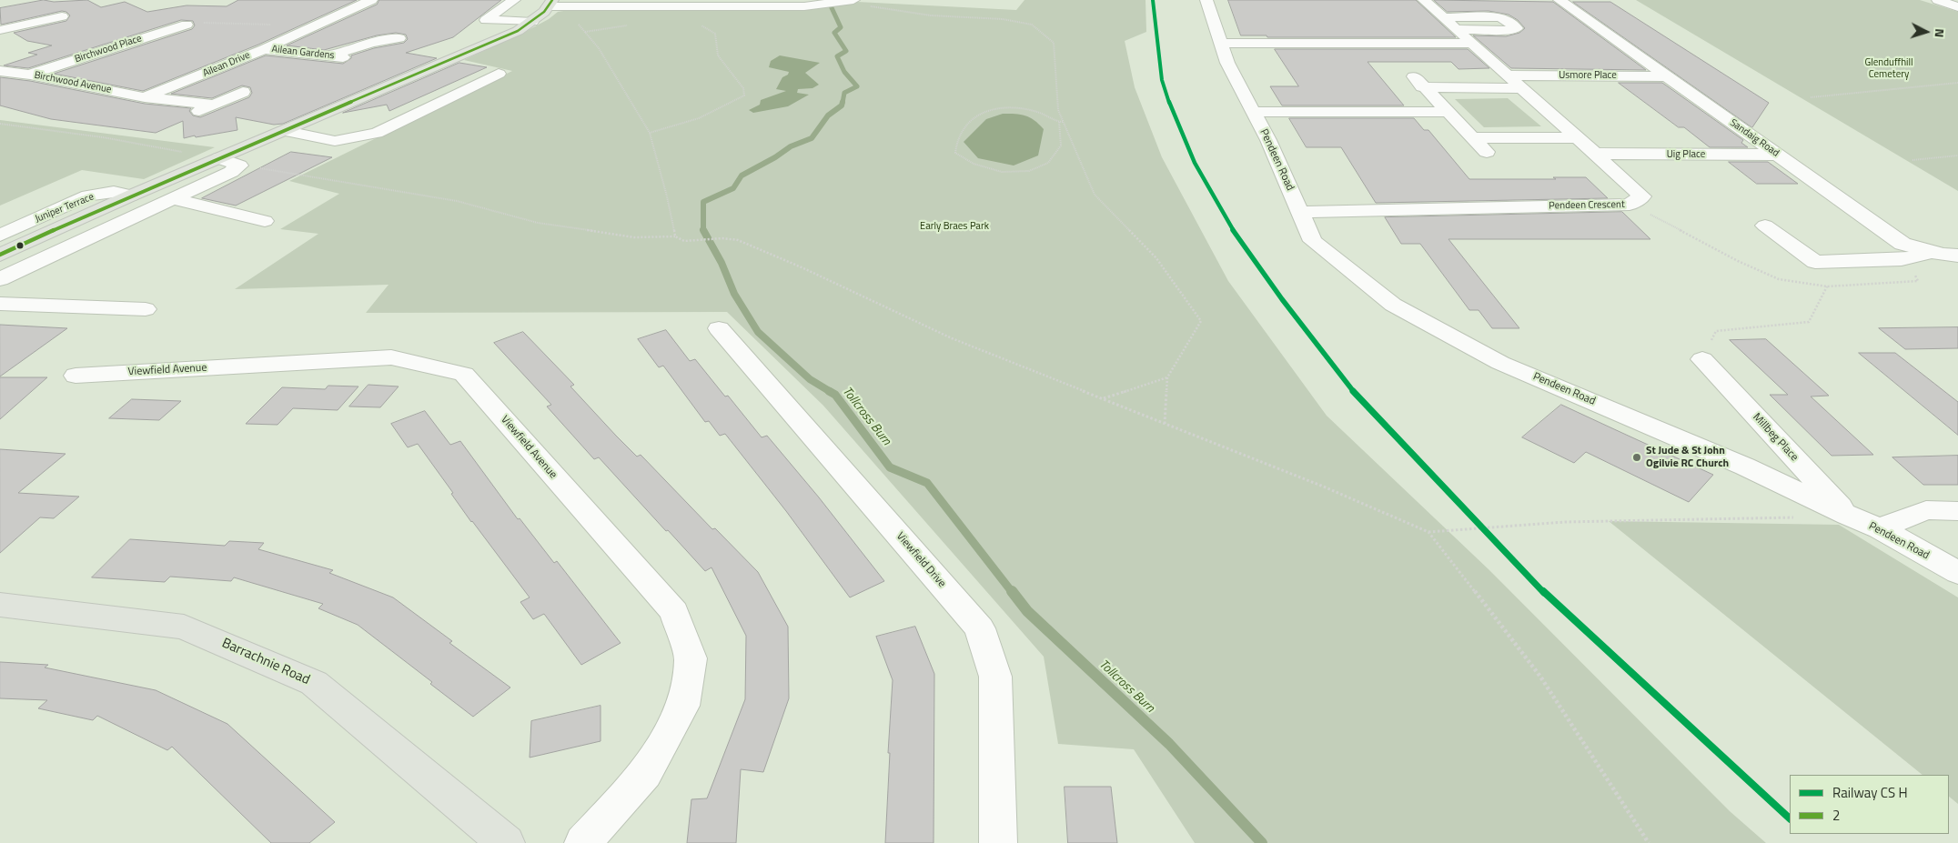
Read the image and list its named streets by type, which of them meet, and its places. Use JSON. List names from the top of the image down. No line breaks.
{"streets":{"main road":["Barrachnie Road"],"street":["Birchwood Place","Ailean Gardens","Ailean Drive","Usmore Place","Birchwood Avenue","Sandaig Road","Uig Place","Pendeen Road","Pendeen Crescent","Juniper Terrace","Viewfield Avenue","Millbeg Place","Viewfield Drive"]},"crossings":[["Birchwood Place","Birchwood Avenue"],["Ailean Gardens","Ailean Drive"],["Ailean Drive","Birchwood Avenue"],["Usmore Place","Sandaig Road"],["Usmore Place","Pendeen Crescent"],["Sandaig Road","Uig Place"],["Uig Place","Pendeen Crescent"],["Pendeen Road","Pendeen Crescent"],["Pendeen Road","Millbeg Place"]],"water":["Tollcross Burn"],"parks":["Glenduffhill Cemetery","Early Braes Park"],"places":["St Jude & St John Ogilvie RC Church"],"lines":["transit line 2"],"legend":["Railway CS H","2"],"north":"right"}
